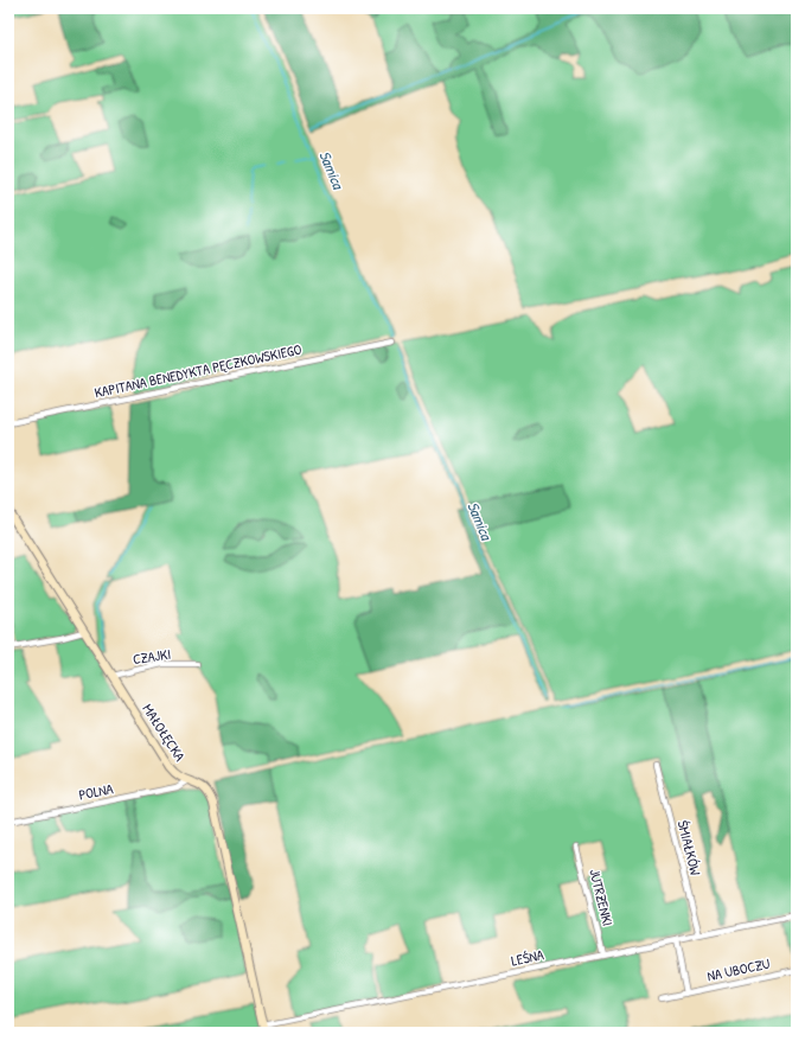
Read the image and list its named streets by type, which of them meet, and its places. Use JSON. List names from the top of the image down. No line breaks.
{"streets":{"street":["KAPITANA BENEDYKTA PĘCZKOWSKIEGO","CZAJKI","MAŁOŁĘCKA","POLNA","ŚMIAŁKÓW","JUTRZENKI","LEŚNA","NA UBOCZU"]},"crossings":[["CZAJKI","MAŁOŁĘCKA"],["MAŁOŁĘCKA","POLNA"],["MAŁOŁĘCKA","LEŚNA"],["ŚMIAŁKÓW","LEŚNA"],["JUTRZENKI","LEŚNA"]],"water":["Samica"]}
